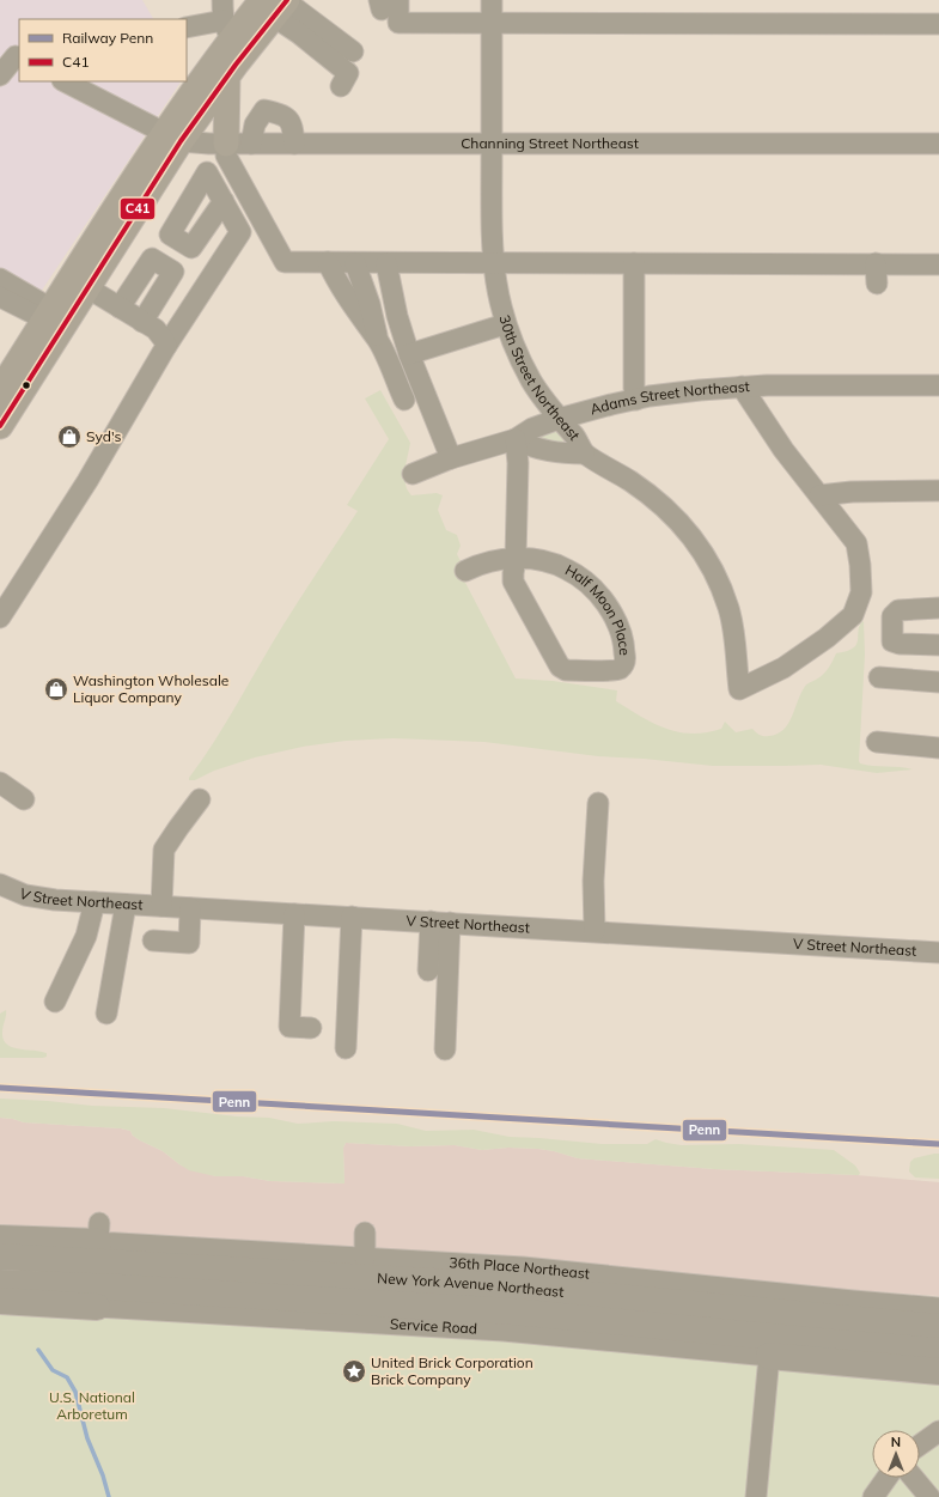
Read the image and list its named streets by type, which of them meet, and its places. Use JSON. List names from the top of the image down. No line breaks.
{"streets":{"highway":["New York Avenue Northeast"],"street":["Channing Street Northeast","30th Street Northeast","Adams Street Northeast","Half Moon Place","V Street Northeast","36th Place Northeast","Service Road"]},"crossings":[["Channing Street Northeast","30th Street Northeast"],["30th Street Northeast","Adams Street Northeast"],["Adams Street Northeast","Half Moon Place"]],"parks":["U.S. National Arboretum"],"places":{"shop":["Syd's","Washington Wholesale Liquor Company"],"place":["United Brick Corporation Brick Company"]},"lines":["transit line C41","rail line Penn"],"legend":["Railway Penn","C41"],"north":"top"}
